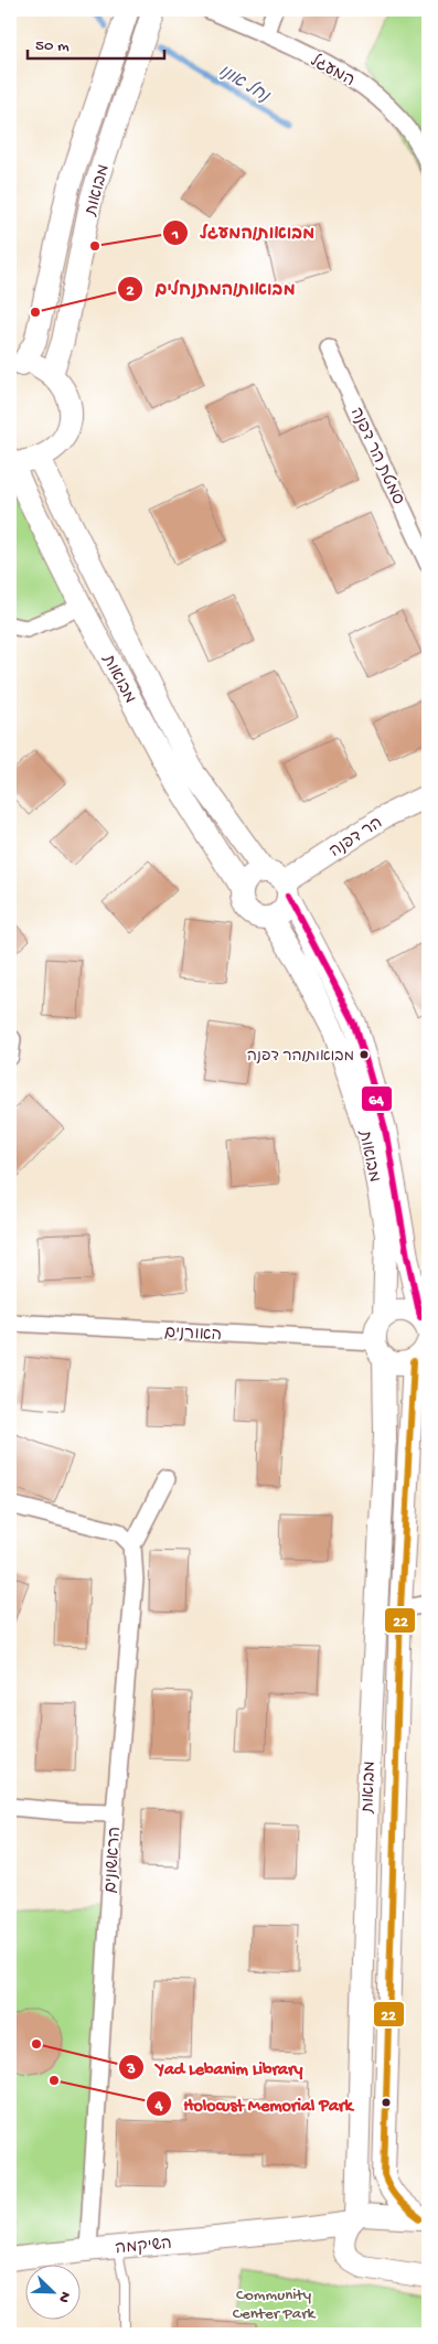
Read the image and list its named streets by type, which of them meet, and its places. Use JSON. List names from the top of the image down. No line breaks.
{"streets":{"street":["המעגל","מבואות","סמטת הר דפנה","הר דפנה","האורנים","הראשונים","השיקמה"]},"crossings":[["מבואות","הר דפנה"],["מבואות","האורנים"],["מבואות","השיקמה"],["הראשונים","השיקמה"]],"water":["נחל אונו"],"parks":["Community Center Park"],"places":["מבואות/המעגל","מבואות/המתנחלים","מבואות/הר דפנה","Yad Lebanim Library","Holocust Memorial Park"],"lines":["transit line 64","transit line 22"],"scale_bar":"50 m","north":"bottom right"}
